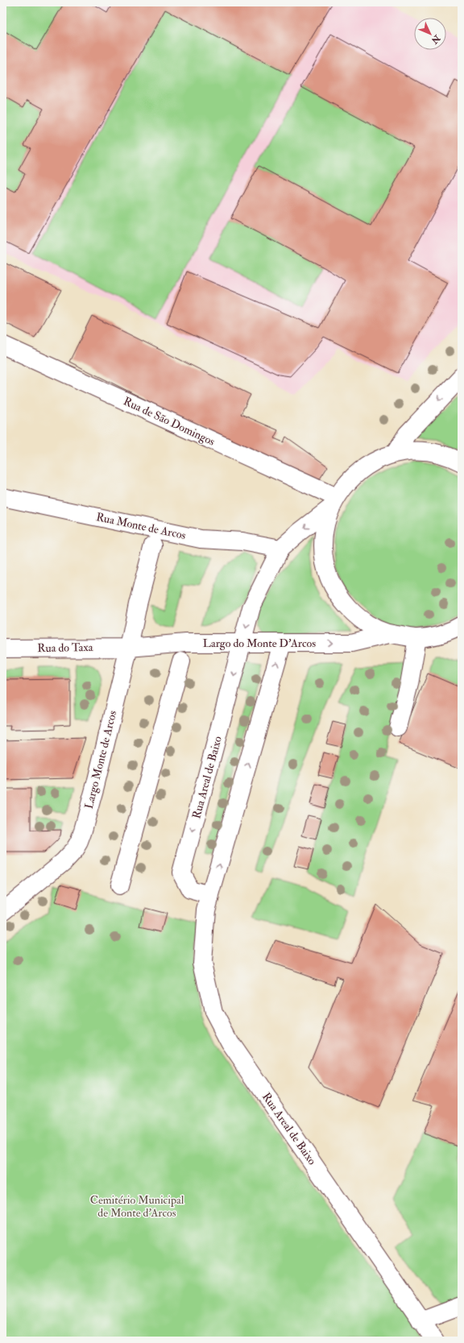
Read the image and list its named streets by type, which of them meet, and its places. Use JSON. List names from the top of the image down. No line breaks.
{"streets":{"street":["Rua de São Domingos","Rua Monte de Arcos","Largo do Monte D'Arcos","Rua do Taxa","Largo Monte de Arcos","Rua Areal de Baixo"]},"crossings":[["Rua Monte de Arcos","Rua Areal de Baixo"],["Largo do Monte D'Arcos","Rua do Taxa"],["Largo do Monte D'Arcos","Largo Monte de Arcos"],["Largo do Monte D'Arcos","Rua Areal de Baixo"],["Rua do Taxa","Largo Monte de Arcos"]],"one_way":["Largo do Monte D'Arcos"],"parks":["Cemitério Municipal de Monte d'Arcos"],"north":"bottom right"}
